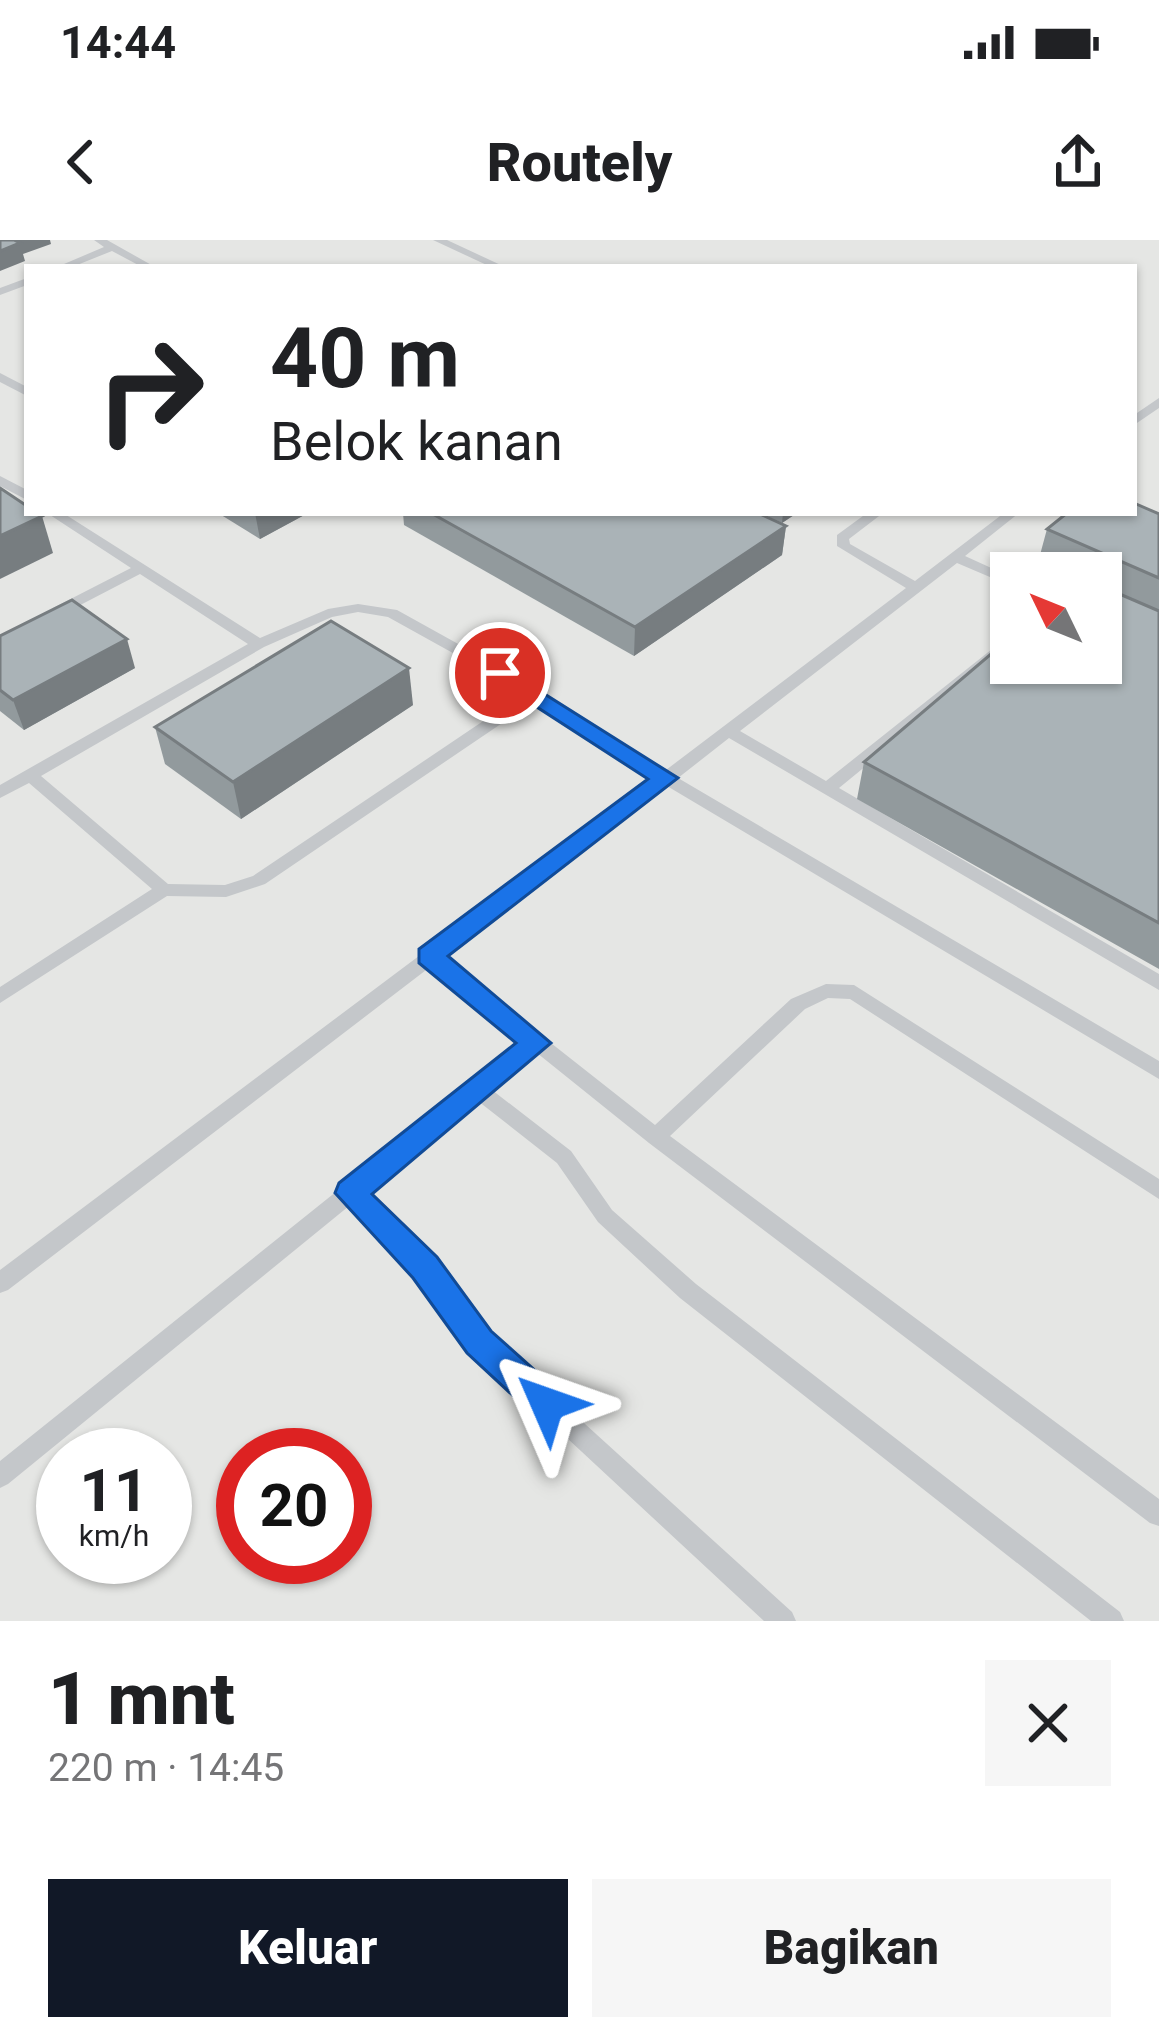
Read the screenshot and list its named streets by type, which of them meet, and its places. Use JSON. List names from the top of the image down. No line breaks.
{"north":"top left","page":{"status":"14:44","header":"Routely","turn":["40 m","Belok kanan"],"speed":"11 km/h","limit":"20","heading":["1 mnt","220 m · 14:45"],"buttons":["Keluar","Bagikan"]}}
